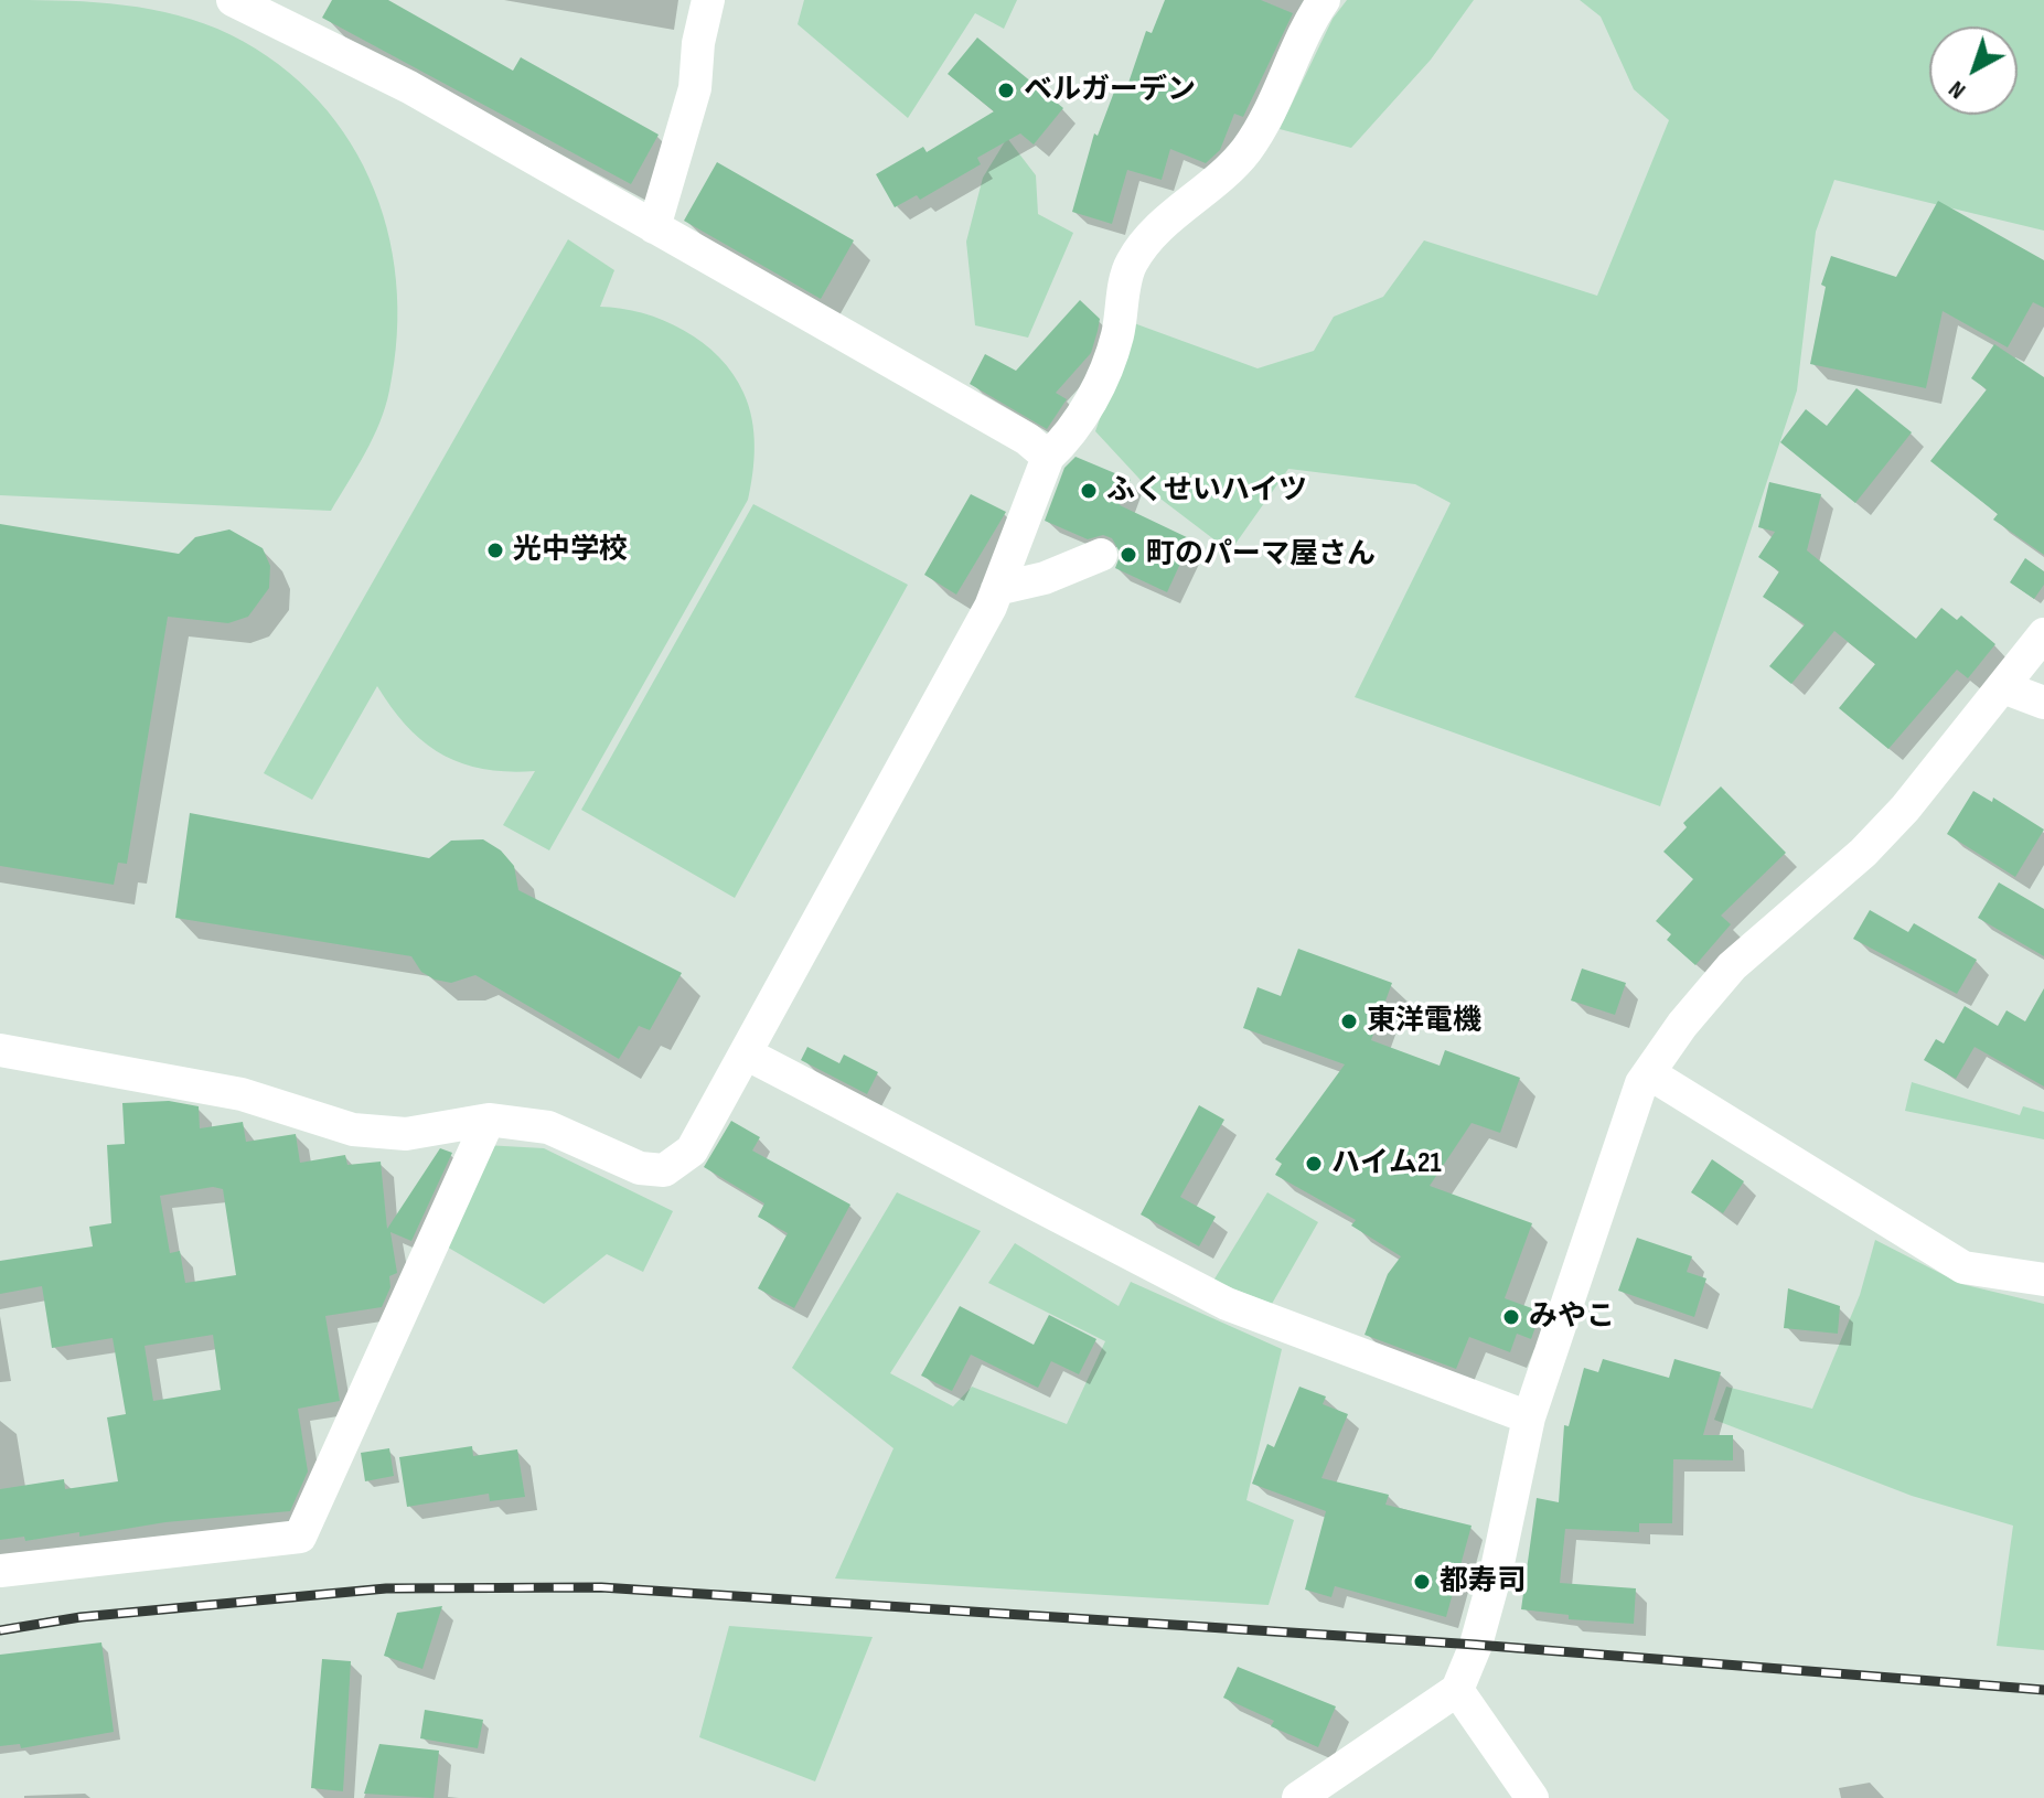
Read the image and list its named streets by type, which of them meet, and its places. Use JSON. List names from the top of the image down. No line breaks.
{"places":["ベルガーデン","ふくせいハイツ","光中学校","町のパーマ屋さん","東洋電機","ハイム21","みやこ","都寿司"],"north":"bottom left"}
